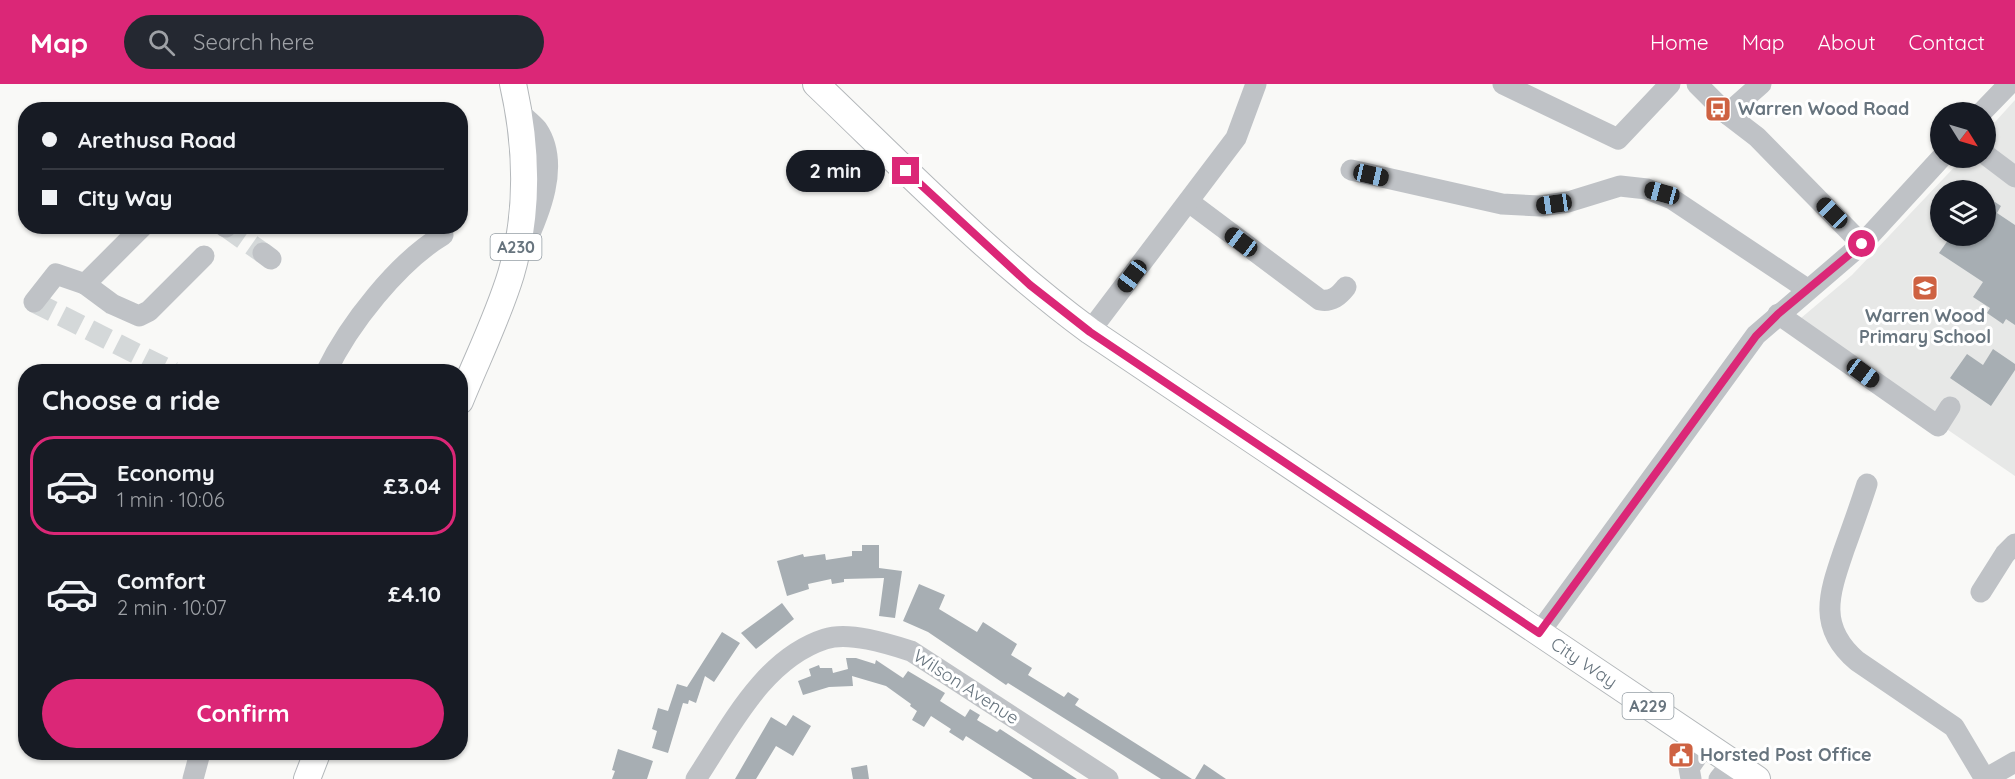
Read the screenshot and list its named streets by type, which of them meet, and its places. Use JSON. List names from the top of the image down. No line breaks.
{"streets":{"main road":["A230","City Way","A229"],"street":["Wilson Avenue"]},"places":{"bus stop":["Warren Wood Road"],"school or university":["Warren Wood Primary School"],"public building":["Horsted Post Office"]},"north":"bottom right","page":{"header":"Map","search":"Search here","nav":["Home","Map","About","Contact"],"banner":["Arethusa Road","City Way"],"bubble":"2 min","heading":"Choose a ride","list":[{"name":"Economy","note":"1 min · 10:06","value":"£3.04"},{"name":"Comfort","note":"2 min · 10:07","value":"£4.10"}],"buttons":"Confirm"}}
